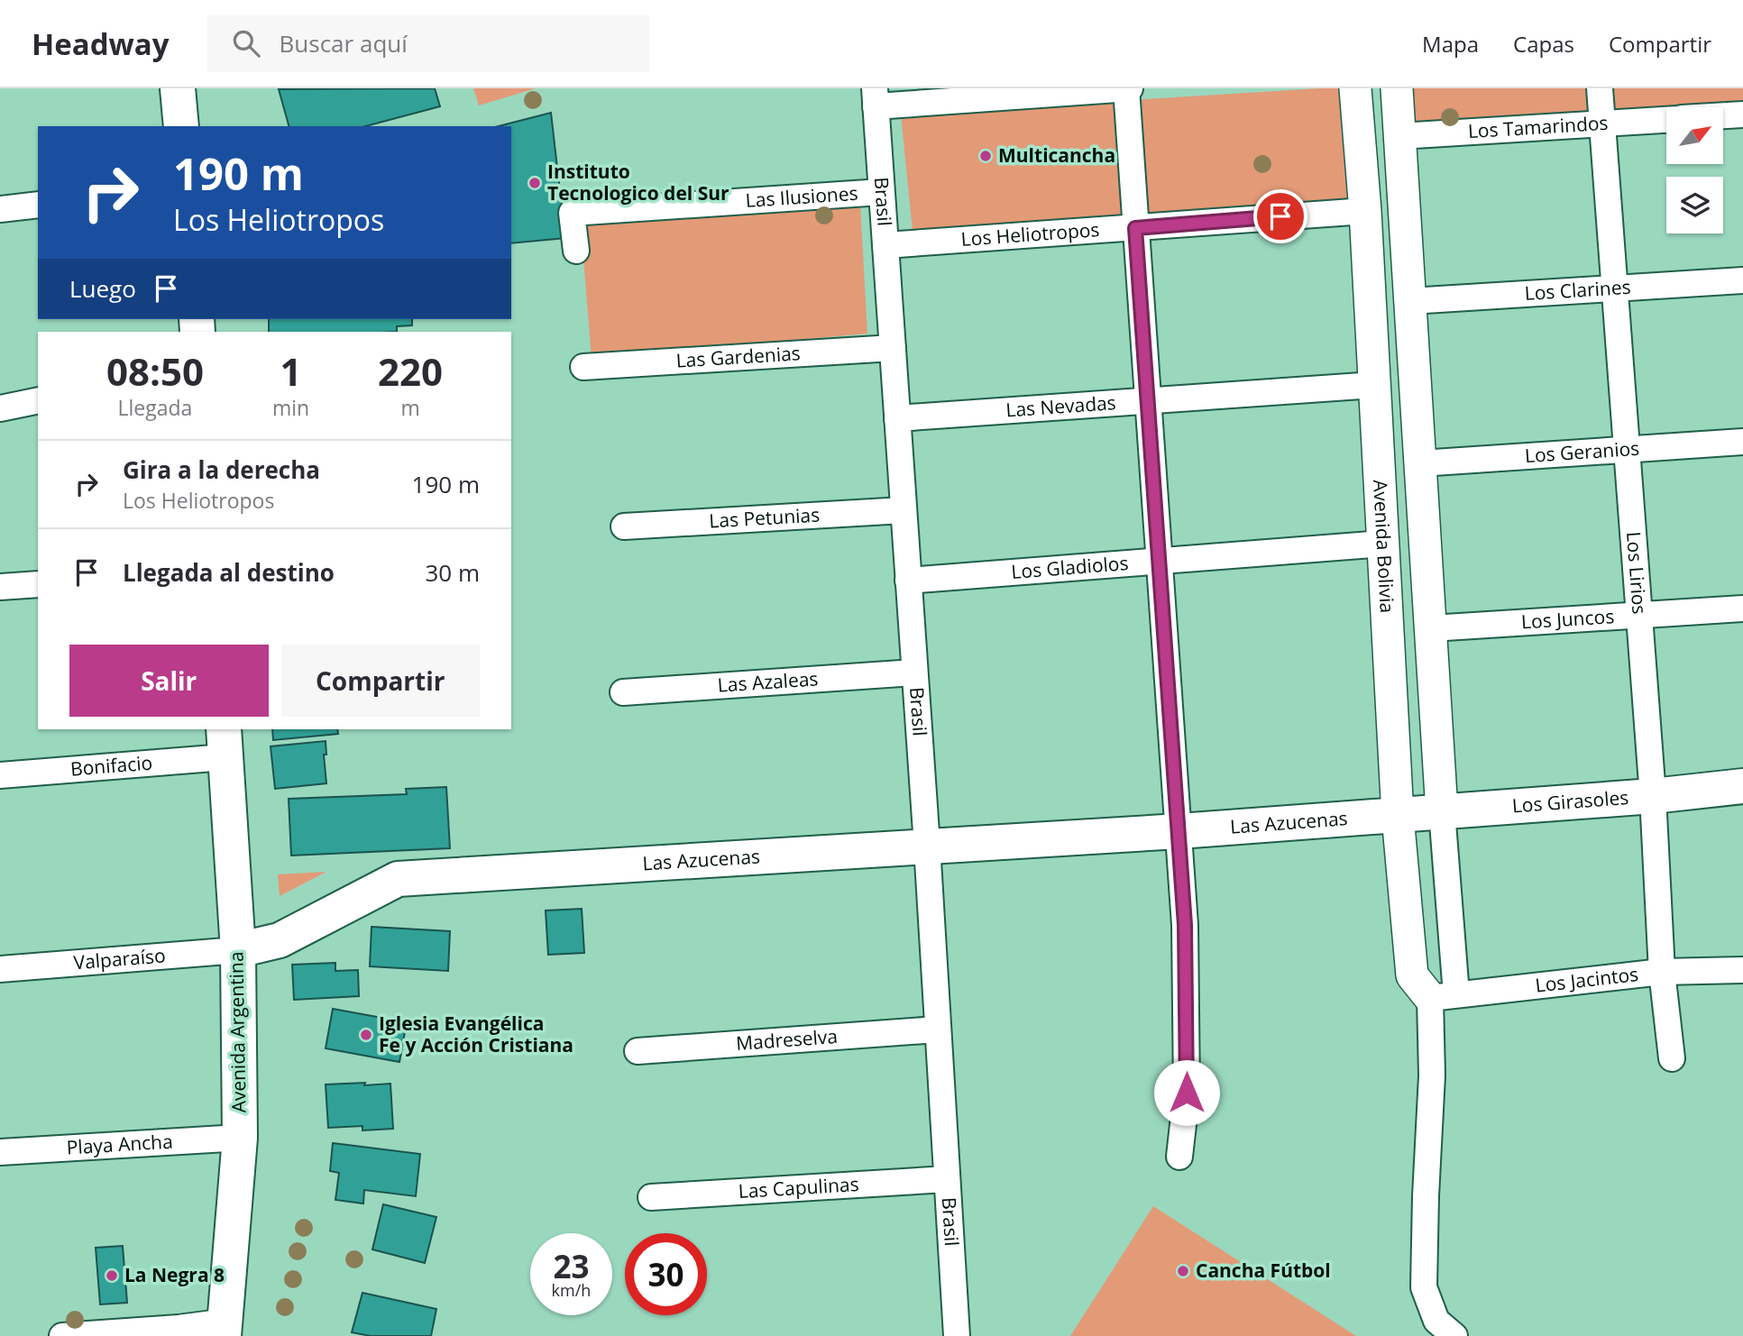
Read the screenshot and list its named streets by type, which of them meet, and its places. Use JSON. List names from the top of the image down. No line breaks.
{"streets":{"main road":["Los Girasoles","Las Azucenas","Avenida Argentina"],"street":["Los Tamarindos","Las Ilusiones","Brasil","Los Heliotropos","Los Clarines","Las Gardenias","Las Nevadas","Los Geranios","Las Petunias","Avenida Bolivia","Los Gladiolos","Los Lirios","Los Juncos","Las Azaleas","Bonifacio","Valparaíso","Los Jacintos","Madreselva","Playa Ancha","Las Capulinas"]},"crossings":[["Los Tamarindos","Los Lirios"],["Las Ilusiones","Brasil"],["Brasil","Los Heliotropos"],["Brasil","Las Gardenias"],["Brasil","Las Nevadas"],["Brasil","Las Petunias"],["Brasil","Los Gladiolos"],["Brasil","Las Azaleas"],["Brasil","Las Azucenas"],["Brasil","Madreselva"],["Brasil","Las Capulinas"],["Los Heliotropos","Avenida Bolivia"],["Los Clarines","Los Lirios"],["Las Nevadas","Avenida Bolivia"],["Los Geranios","Los Lirios"],["Avenida Bolivia","Los Gladiolos"],["Avenida Bolivia","Los Girasoles"],["Avenida Bolivia","Las Azucenas"],["Avenida Bolivia","Los Jacintos"],["Los Lirios","Los Juncos"],["Los Lirios","Los Girasoles"],["Los Lirios","Los Jacintos"],["Bonifacio","Avenida Argentina"],["Los Girasoles","Las Azucenas"],["Las Azucenas","Valparaíso"],["Las Azucenas","Avenida Argentina"],["Valparaíso","Avenida Argentina"],["Avenida Argentina","Playa Ancha"]],"places":["Multicancha","Instituto Tecnologico del Sur","Iglesia Evangélica Fe y Acción Cristiana","Cancha Fútbol","La Negra 8"],"north":"top right","page":{"header":"Headway","search":"Buscar aquí","nav":["Mapa","Capas","Compartir"],"turn":["190 m","Los Heliotropos"],"then":"Luego","eta":["08:50","Llegada","1","min","220","m"],"list":[{"name":"Gira a la derecha","note":"Los Heliotropos","value":"190 m"},{"name":"Llegada al destino","value":"30 m"}],"buttons":["Salir","Compartir"],"speed":"23 km/h","limit":"30"}}
